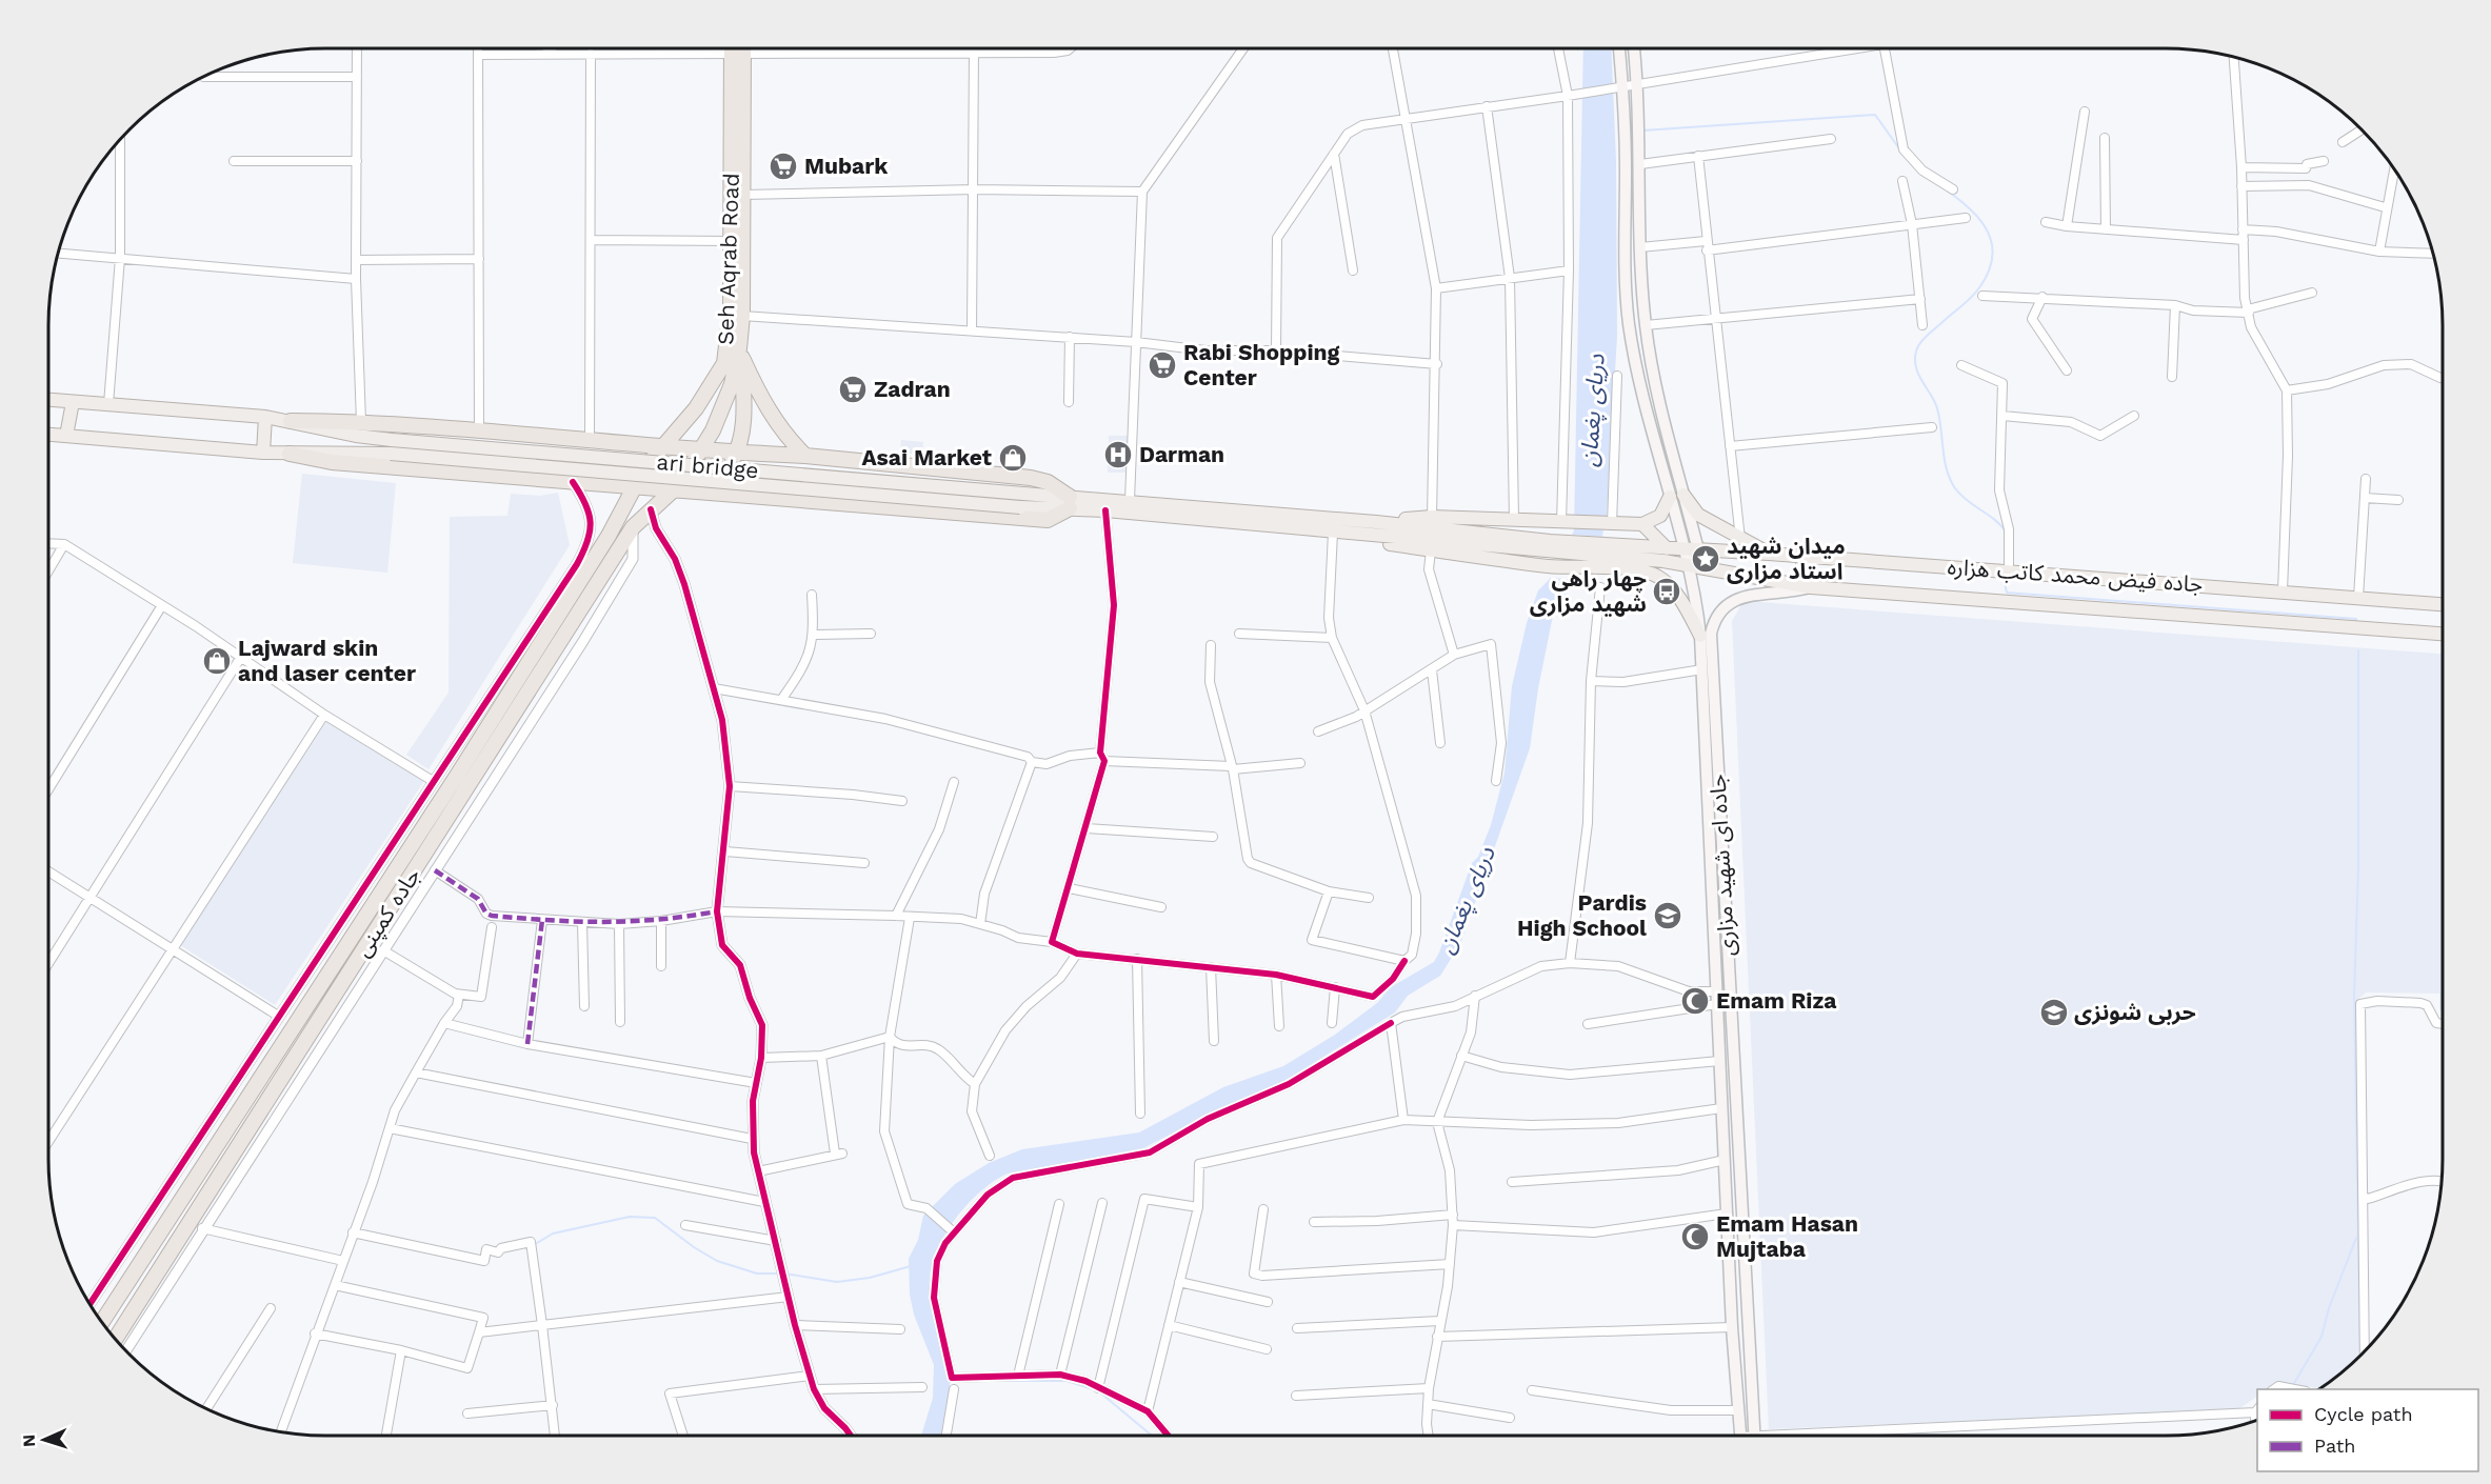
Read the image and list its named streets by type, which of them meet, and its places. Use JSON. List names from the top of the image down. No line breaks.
{"streets":{"highway":["Seh Aqrab Road","جاده کمپنی"],"main road":["ari bridge","جاده فیض محمد کاتب هزاره","جاده ای شهید مزاری"]},"crossings":[["Seh Aqrab Road","جاده کمپنی"],["جاده فیض محمد کاتب هزاره","جاده ای شهید مزاری"]],"water":["دریای پغمان"],"places":{"supermarket":["Mubark","Rabi Shopping Center","Zadran"],"hospital":["Darman"],"shop":["Asai Market","Lajward skin and laser center"],"place":["میدان شهید استاد مزاری"],"bus stop":["چهار راهی شهید مزاری"],"school or university":["Pardis High School","حربی شونزی"],"mosque":["Emam Riza","Emam Hasan Mujtaba"]},"legend":["Cycle path","Path"],"north":"left"}
